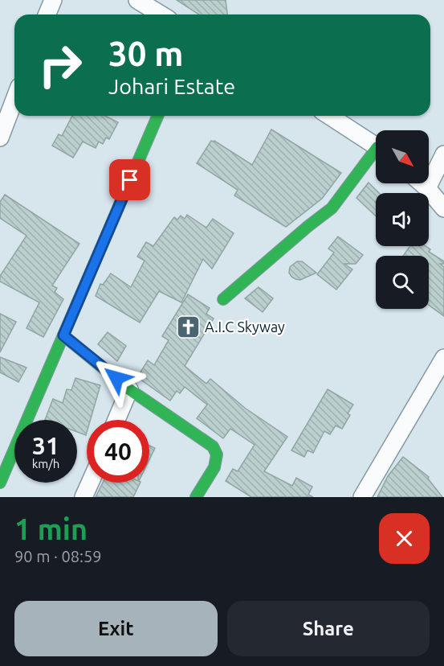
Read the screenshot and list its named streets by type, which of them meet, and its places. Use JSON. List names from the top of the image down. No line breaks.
{"places":{"church":["A.I.C Skyway"]},"north":"bottom right","page":{"turn":["30 m","Johari Estate"],"speed":"31 km/h","limit":"40","heading":["1 min","90 m · 08:59"],"buttons":["Exit","Share"]}}
